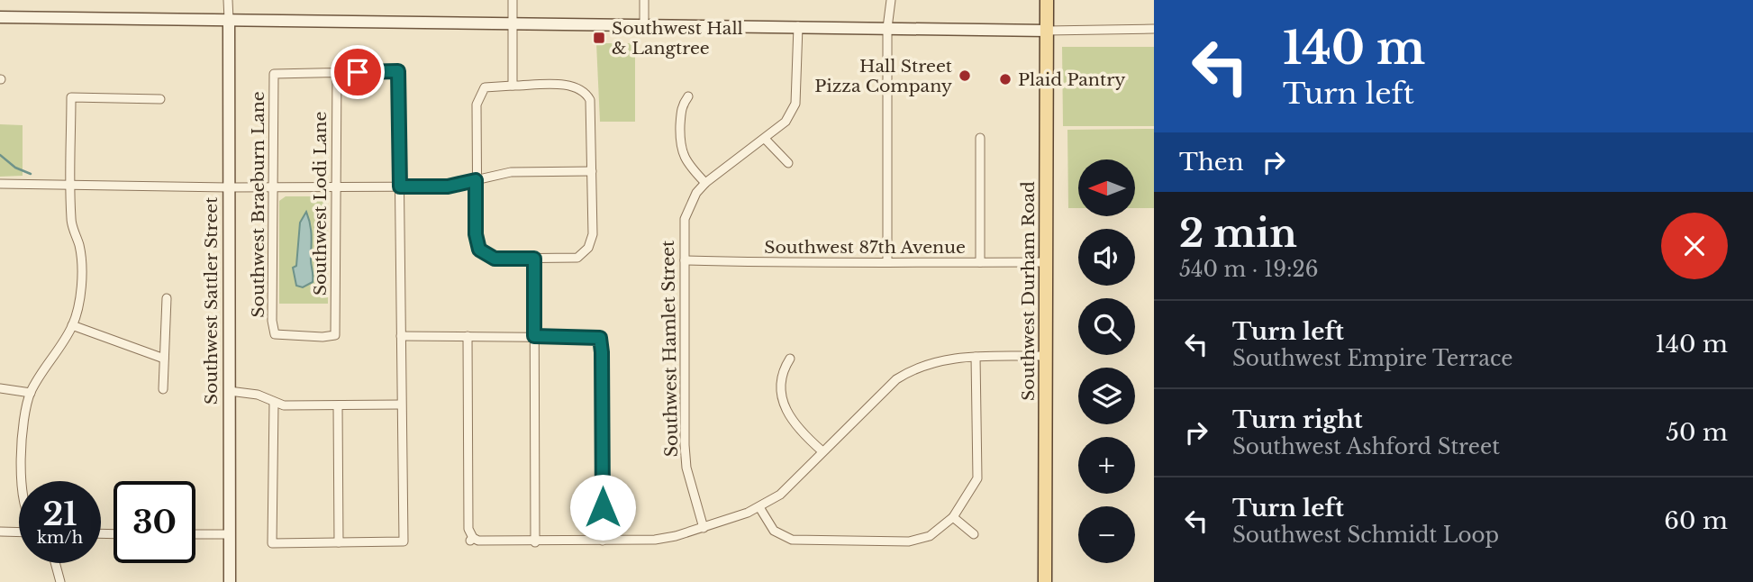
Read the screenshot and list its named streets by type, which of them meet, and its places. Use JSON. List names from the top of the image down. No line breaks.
{"streets":{"main road":["Southwest Durham Road","Southwest Sattler Street"],"street":["Southwest Lodi Lane","Southwest Braeburn Lane","Southwest 87th Avenue","Southwest Hamlet Street"]},"crossings":[["Southwest Lodi Lane","Southwest Braeburn Lane"],["Southwest 87th Avenue","Southwest Durham Road"],["Southwest 87th Avenue","Southwest Hamlet Street"]],"places":{"transit":["Southwest Hall & Langtree"],"other":["Hall Street Pizza Company","Plaid Pantry"]},"north":"left","page":{"turn":["140 m","Turn left"],"then":"Then","map_buttons":["+","−"],"heading":["2 min","540 m · 19:26"],"list":[{"name":"Turn left","note":"Southwest Empire Terrace","value":"140 m"},{"name":"Turn right","note":"Southwest Ashford Street","value":"50 m"},{"name":"Turn left","note":"Southwest Schmidt Loop","value":"60 m"}],"speed":"21 km/h","limit":"30"}}
